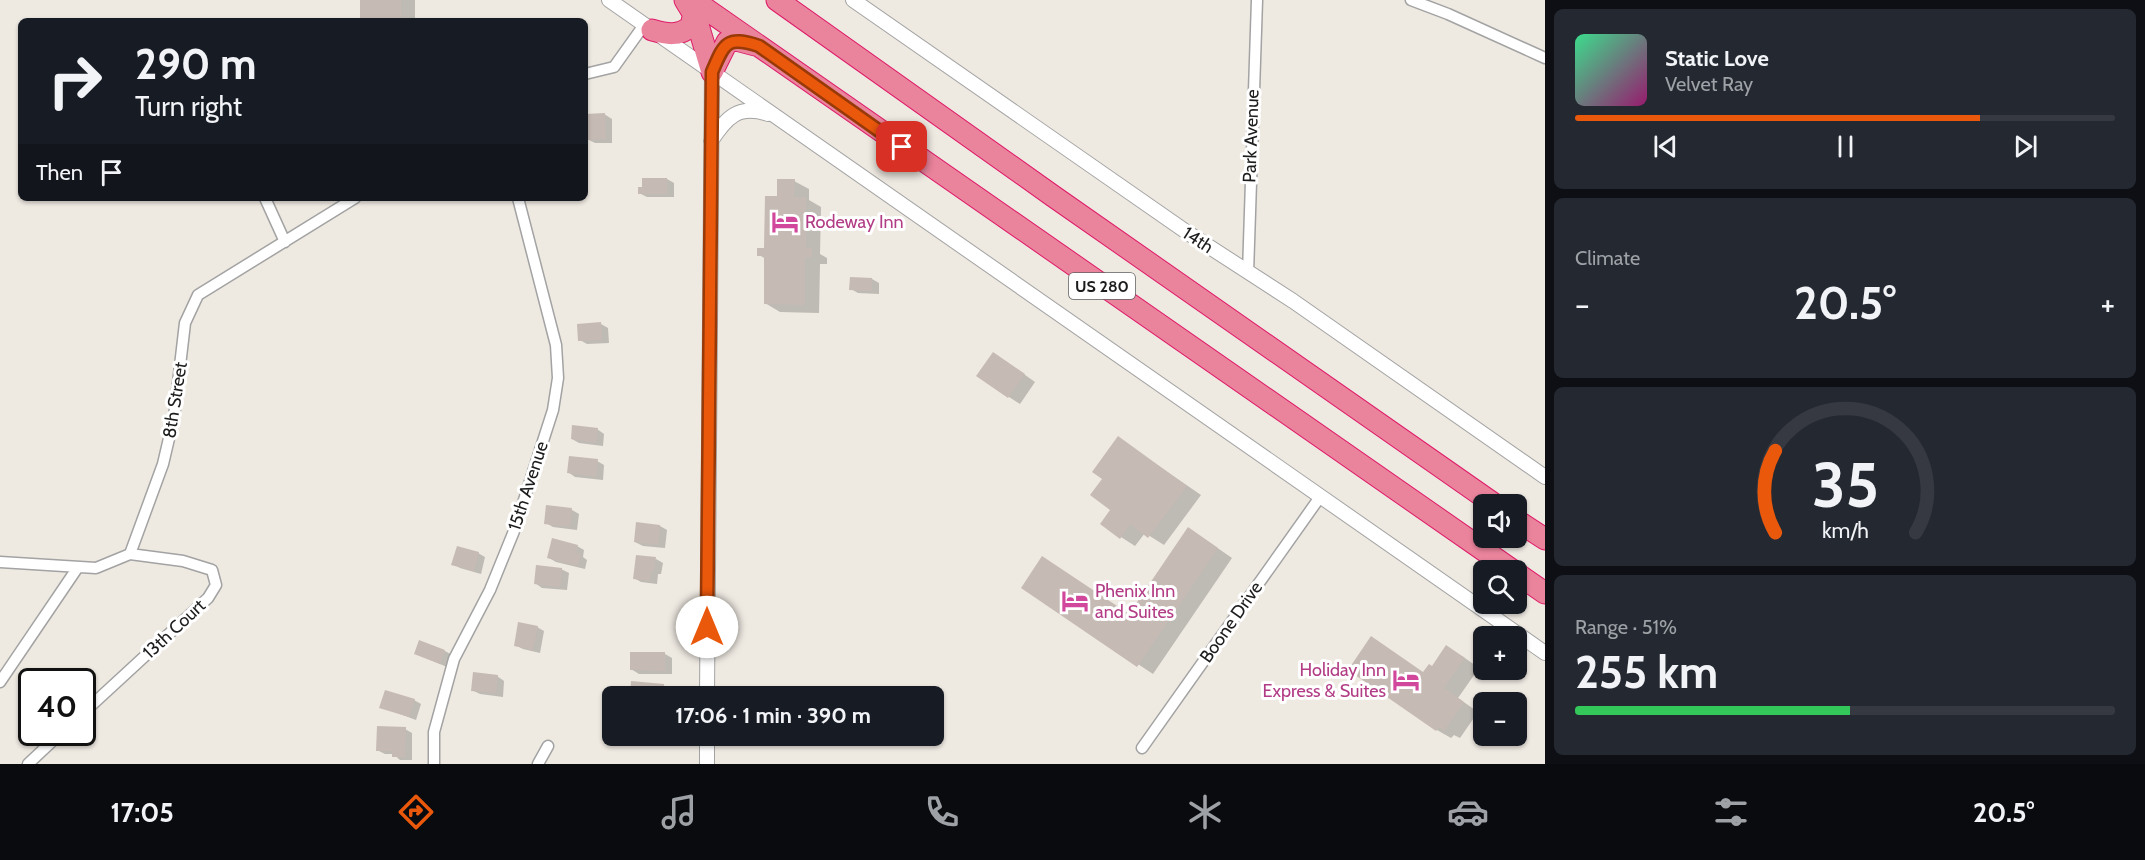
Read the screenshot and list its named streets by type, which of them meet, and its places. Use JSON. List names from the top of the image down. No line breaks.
{"streets":{"highway":["US 280"],"street":["Park Avenue","14th","8th Street","15th Avenue","Boone Drive","13th Court"]},"crossings":[["Park Avenue","14th"],["8th Street","13th Court"]],"places":{"hotel":["Rodeway Inn","Phenix Inn and Suites","Holiday Inn Express & Suites"]},"page":{"turn":["290 m","Turn right"],"song":["Static Love","Velvet Ray"],"then":"Then","tile":["Climate",["Range · 51%","255 km"]],"heat":["−","20.5°","+"],"map_buttons":["+","−"],"limit":"40","trip":"17:06 · 1 min · 390 m","tabs":["17:05","20.5°"],"gauge":["35","km/h"]}}
